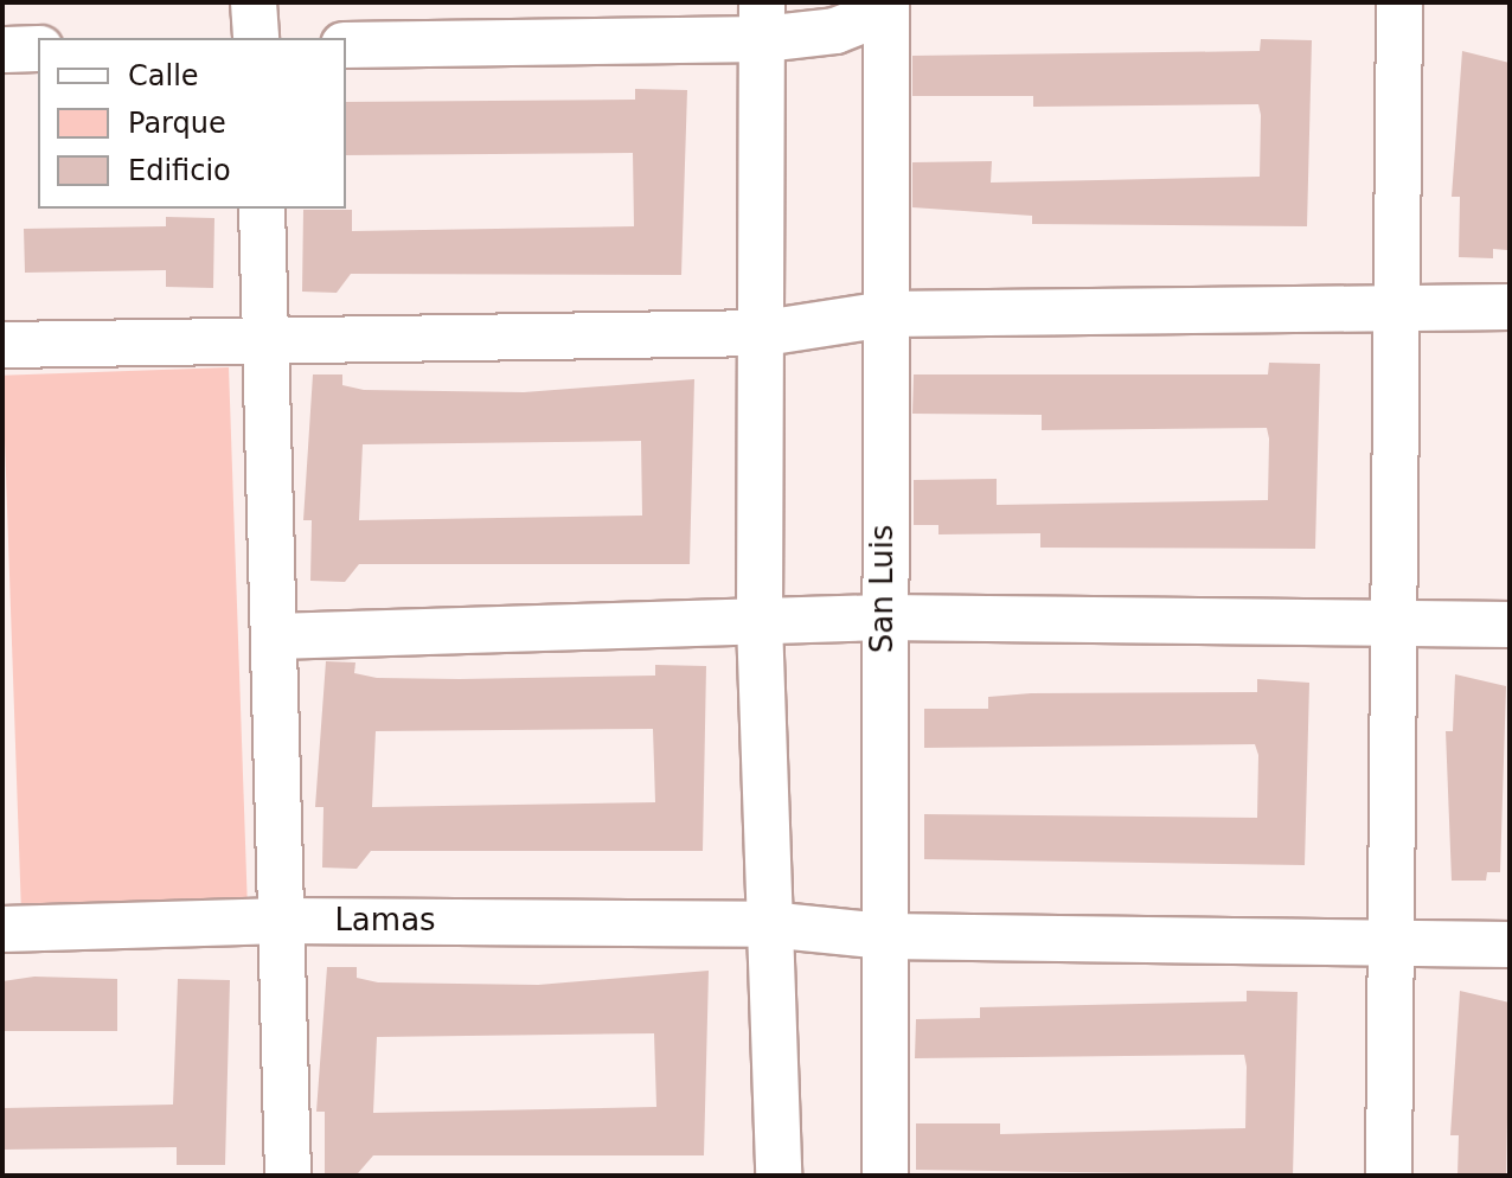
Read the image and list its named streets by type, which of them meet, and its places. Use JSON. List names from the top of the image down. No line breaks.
{"streets":{"street":["San Luis","Lamas"]},"crossings":[["San Luis","Lamas"]],"legend":["Calle","Parque","Edificio"]}
